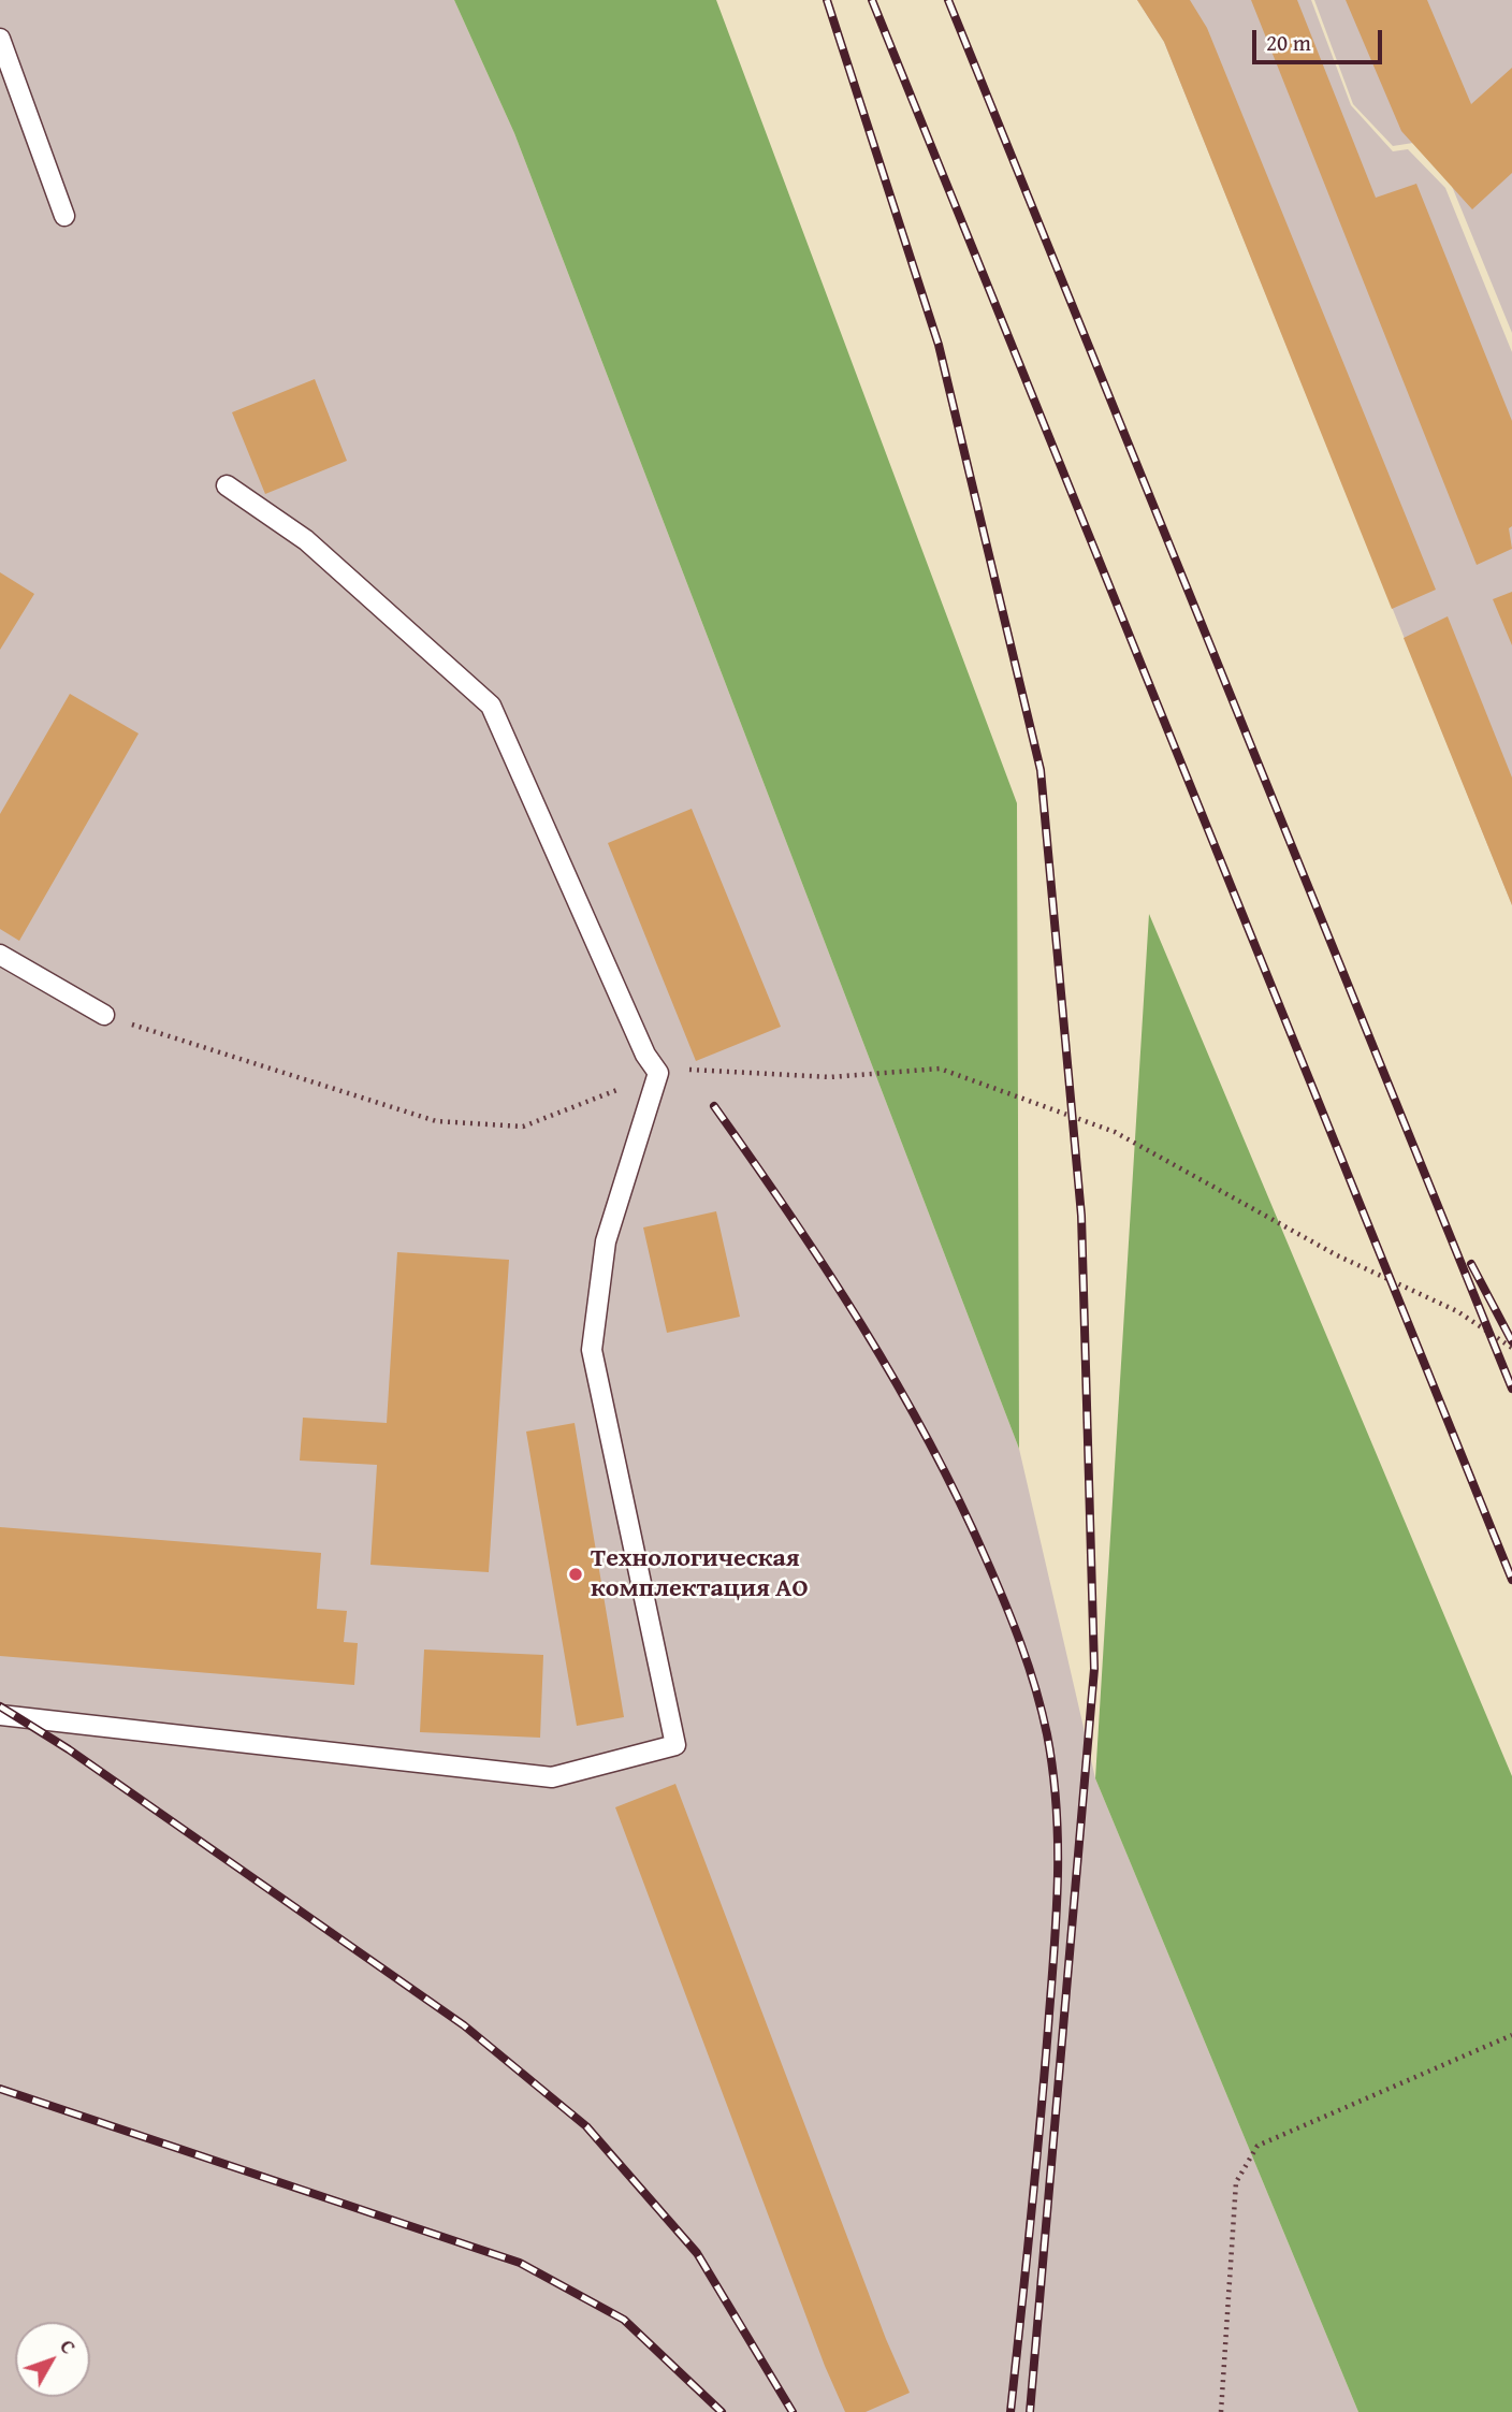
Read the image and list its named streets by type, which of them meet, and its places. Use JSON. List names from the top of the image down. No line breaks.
{"places":["Технологическая комплектация АО"],"scale_bar":"20 m","north":"top right"}
